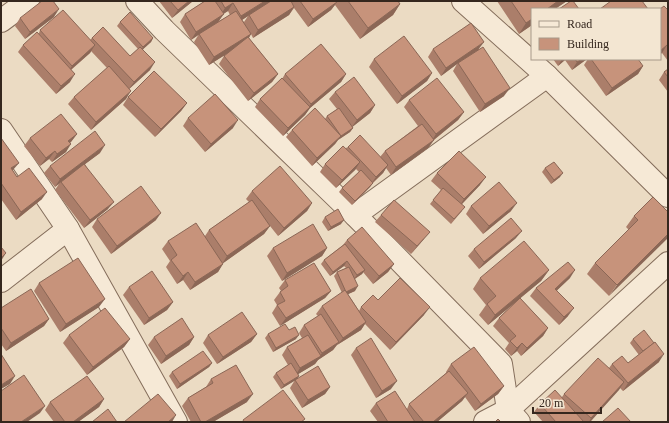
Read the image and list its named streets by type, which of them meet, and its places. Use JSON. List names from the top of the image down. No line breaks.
{"legend":["Road","Building"],"scale_bar":"20 m"}
